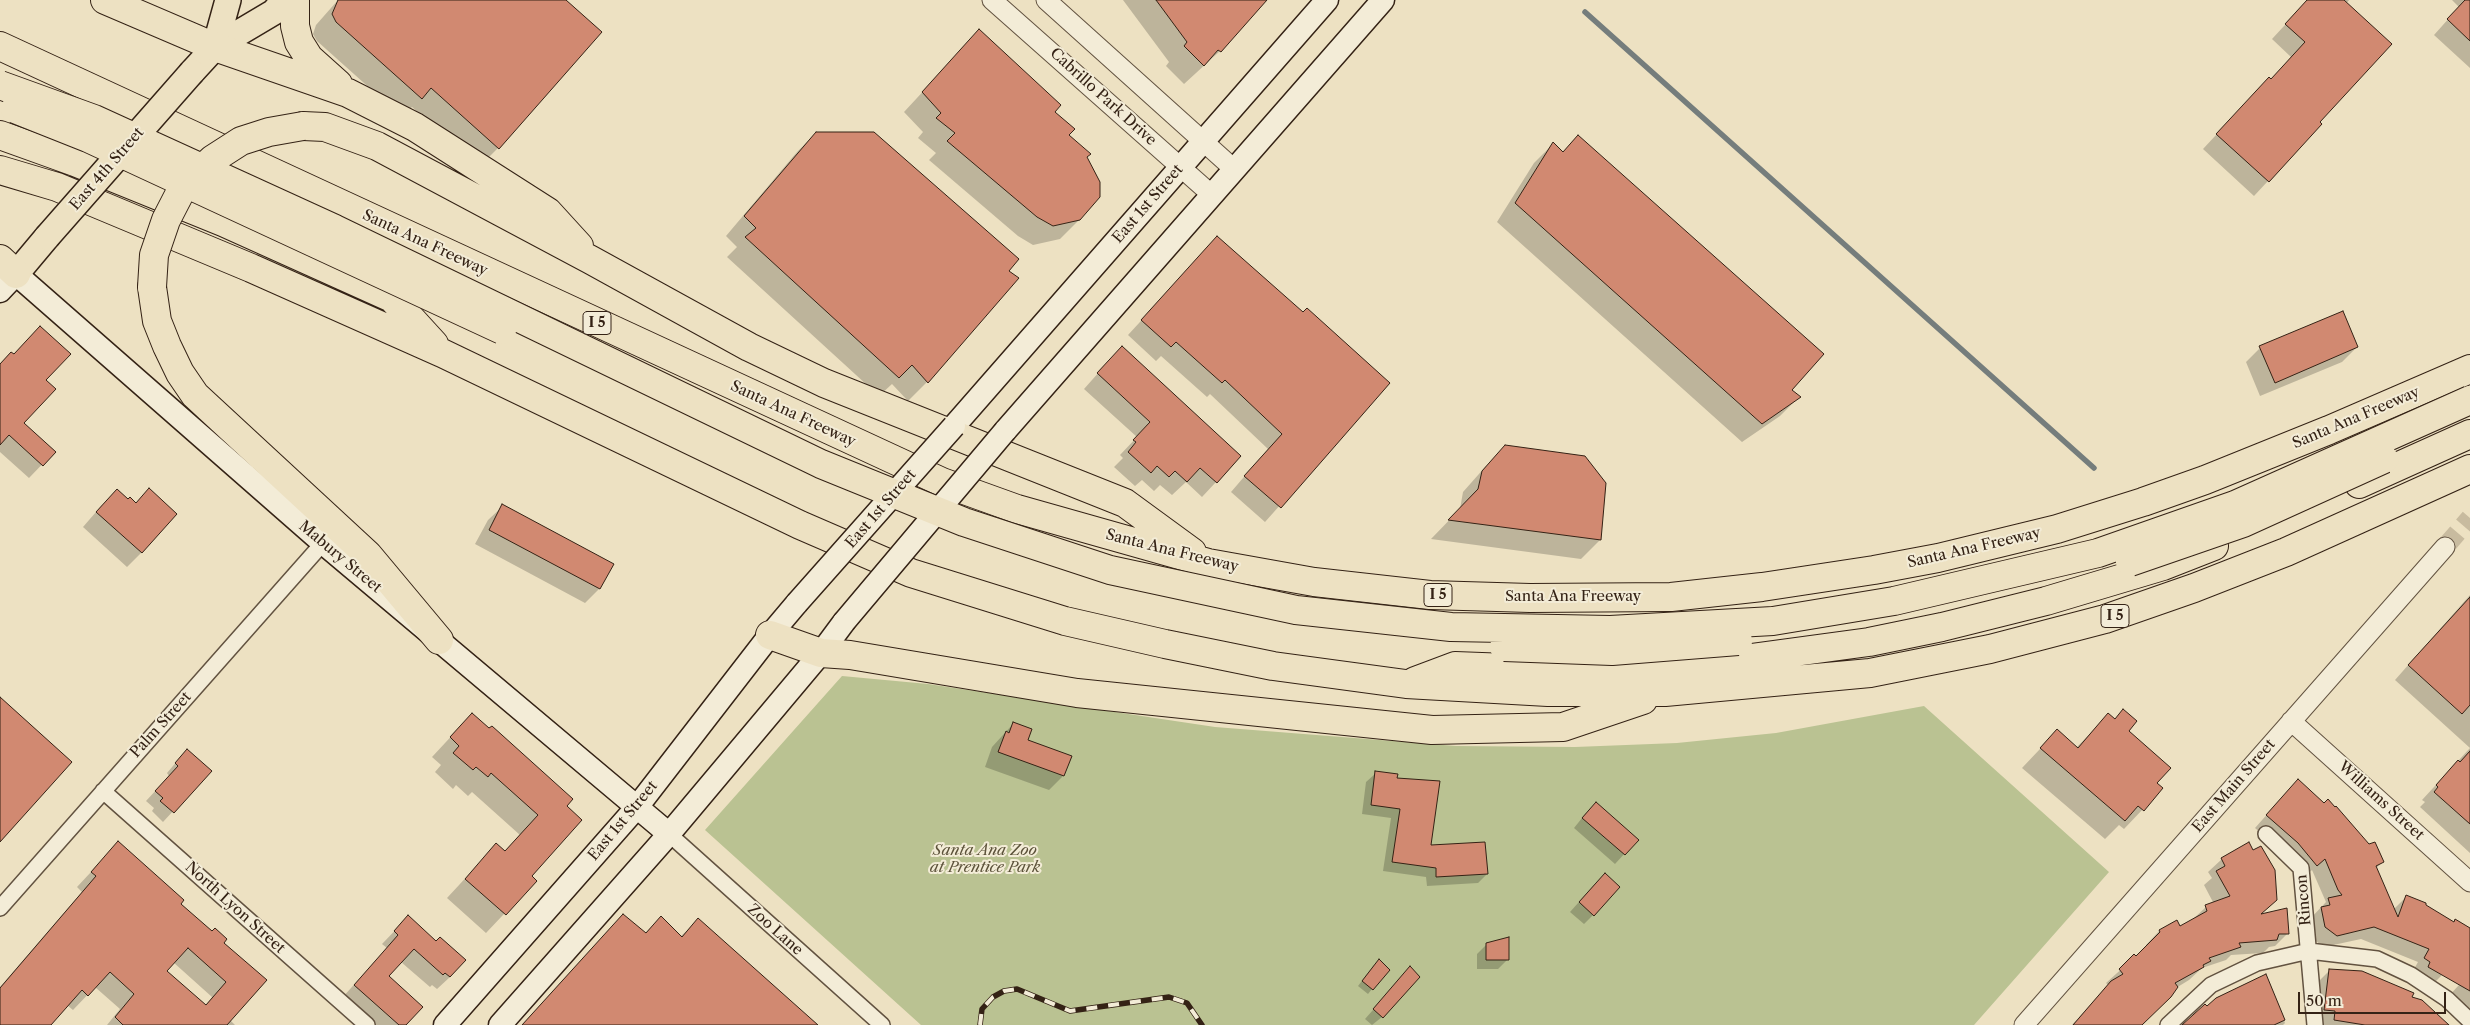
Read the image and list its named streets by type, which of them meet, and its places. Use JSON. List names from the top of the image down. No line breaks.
{"streets":{"highway":["Santa Ana Freeway","I 5"],"main road":["East 4th Street","East 1st Street","Mabury Street"],"street":["Cabrillo Park Drive","Palm Street","East Main Street","Williams Street","Rincon","North Lyon Street","Zoo Lane"]},"crossings":[["Cabrillo Park Drive","East 1st Street"],["East 4th Street","Mabury Street"],["East 1st Street","Mabury Street"],["Mabury Street","Palm Street"],["Mabury Street","Zoo Lane"],["Palm Street","North Lyon Street"],["East Main Street","Williams Street"]],"parks":["Santa Ana Zoo at Prentice Park"],"scale_bar":"50 m"}
